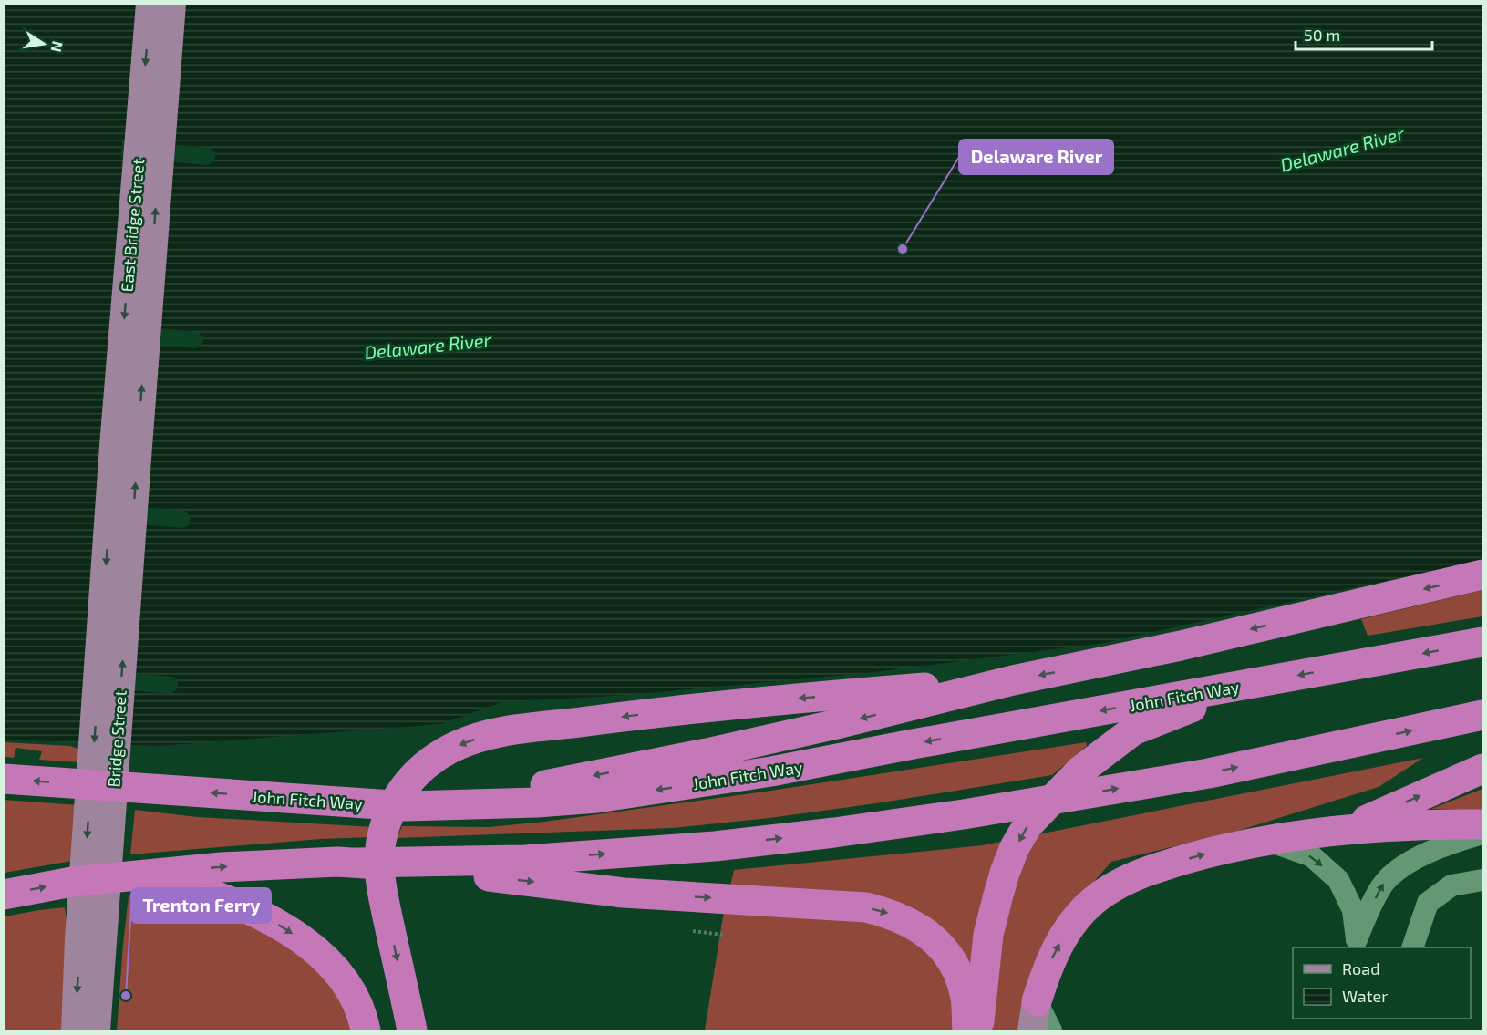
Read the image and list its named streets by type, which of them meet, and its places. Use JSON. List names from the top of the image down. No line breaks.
{"streets":{"highway":["John Fitch Way"],"main road":["East Bridge Street","Bridge Street"]},"crossings":[["East Bridge Street","Bridge Street"]],"water":["Delaware River"],"places":["Delaware River","Trenton Ferry"],"legend":["Road","Water"],"scale_bar":"50 m","north":"right"}
